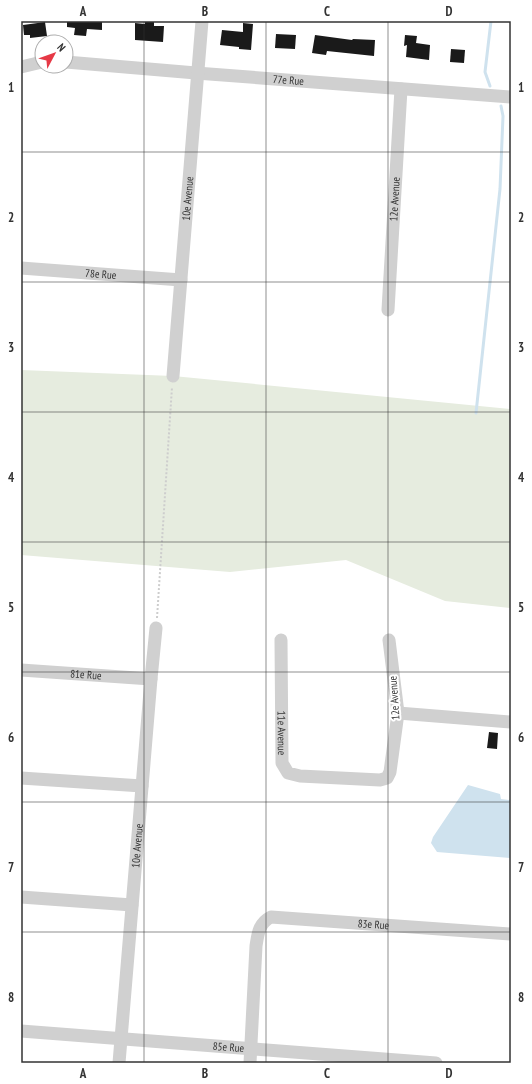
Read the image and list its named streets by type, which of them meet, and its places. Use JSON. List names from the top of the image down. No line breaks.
{"streets":{"street":["77e Rue","10e Avenue","12e Avenue","78e Rue","81e Rue","11e Avenue","83e Rue","85e Rue"]},"crossings":[["77e Rue","10e Avenue"],["77e Rue","12e Avenue"],["10e Avenue","78e Rue"],["10e Avenue","81e Rue"],["10e Avenue","85e Rue"],["12e Avenue","11e Avenue"],["83e Rue","85e Rue"]],"north":"top right","grid":{"columns":["A","B","C","D"],"rows":["1","2","3","4","5","6","7","8"]}}
